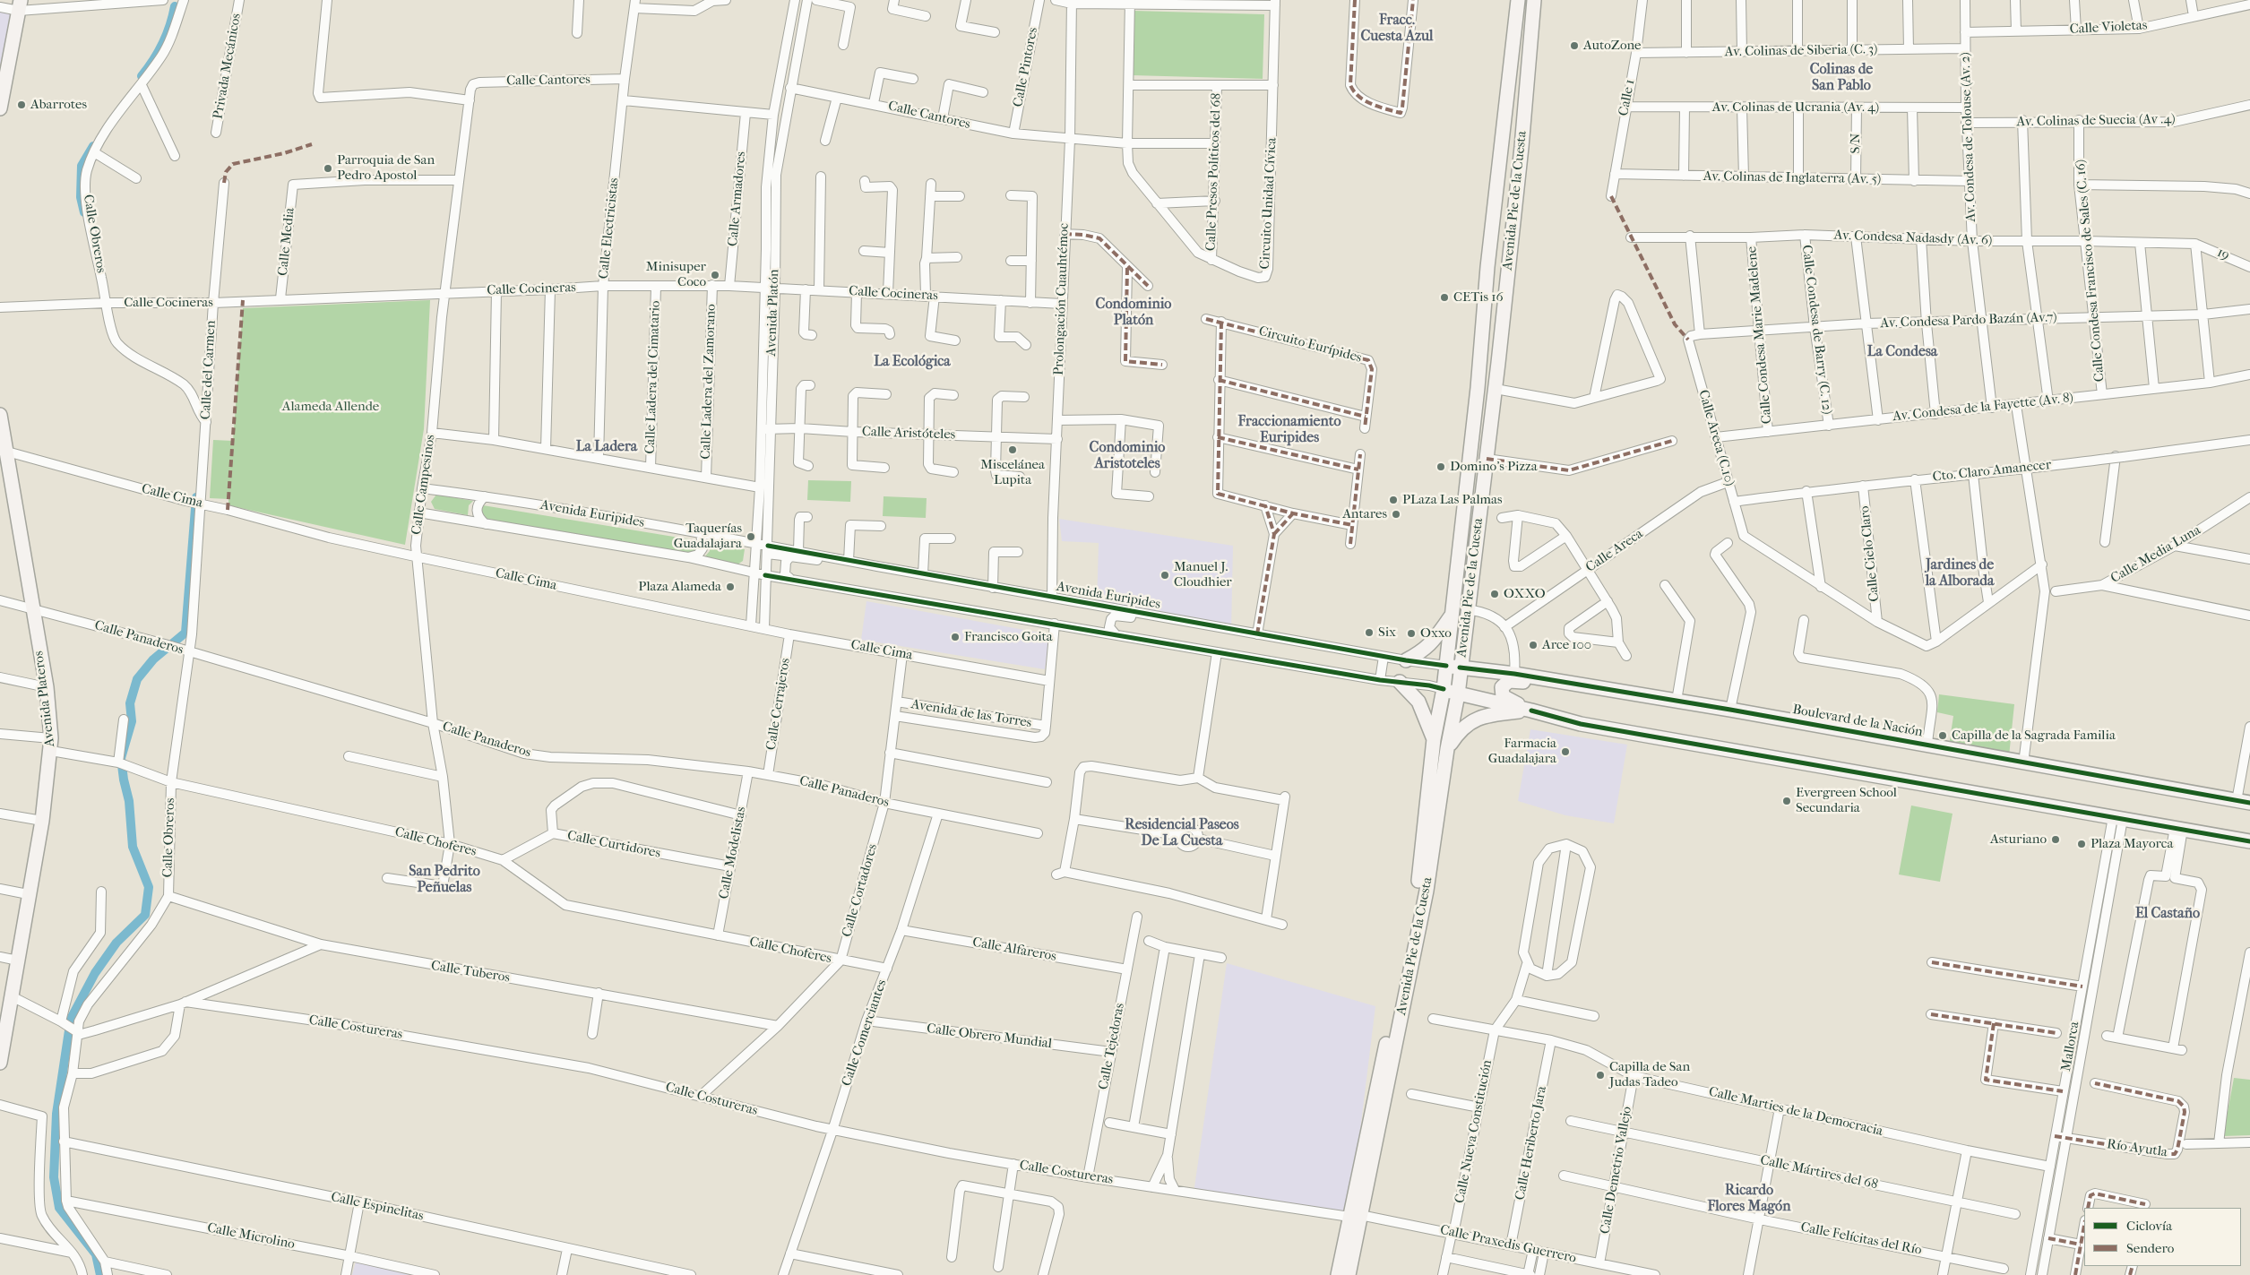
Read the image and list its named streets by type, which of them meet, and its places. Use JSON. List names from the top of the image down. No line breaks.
{"streets":{"main road":["Avenida Pie de la Cuesta","Avenida Plateros","Boulevard de la Nación"],"street":["Calle Violetas","Av. Colinas de Siberia (C. 3)","Privada Mecánicos","Calle Pintores","Calle Cantores","Calle 1","Av. Colinas de Ucrania (Av. 4)","Av. Colinas de Suecia (Av .4)","Av. Condesa de Tolouse (Av. 2)","S/N","Calle Presos Políticos del 68","Av. Colinas de Inglaterra (Av. 5)","Calle Armadores","Circuito Unidad Cívica","Calle Electricistas","Calle Obreros","Av. Condesa Nadasdy (Av. 6)","Calle Media","19","Calle Condesa Francisco de Sales (C. 16)","Calle Cocineras","Prolongación Cuauhtémoc","Avenida Platón","Av. Condesa Pardo Bazán (Av.7)","Calle Condesa de Barry (C. 12)","Calle Condesa Marie Madelene","Circuito Eurípides","Calle del Carmen","Calle Ladera del Cimatario","Calle Ladera del Zamorano","Av. Condesa de la Fayette (Av. 8)","Calle Aristóteles","Calle Areca (C.10)","Cto. Claro Amanecer","Calle Campesinos","Calle Cima","Avenida Euripides","Calle Areca","Calle Cielo Claro","Calle Media Luna","Calle Panaderos","Calle Cerrajeros","Avenida de las Torres","Calle Choferes","Calle Curtidores","Calle Modelistas","Calle Cortadores","Calle Alfareros","Calle Tuberos","Calle Costureras","Calle Comerciantes","Calle Obrero Mundial","Calle Tejedoras","Mallorca","Calle Marties de la Democracia","Calle Nueva Constitución","Calle Heriberto Jara","Río Ayutla","Calle Demetrio Vallejo","Calle Mártires del 68","Calle Espinelitas","Calle Microlino","Calle Felícitas del Río","Calle Praxedis Guerrero"]},"crossings":[["Calle Violetas","Av. Condesa de Tolouse (Av. 2)"],["Av. Colinas de Siberia (C. 3)","Calle 1"],["Av. Colinas de Siberia (C. 3)","Av. Condesa de Tolouse (Av. 2)"],["Calle Pintores","Calle Cantores"],["Calle Cantores","Calle Presos Políticos del 68"],["Calle Cantores","Circuito Unidad Cívica"],["Calle Cantores","Calle Electricistas"],["Calle Cantores","Prolongación Cuauhtémoc"],["Calle Cantores","Avenida Platón"],["Calle Cantores","Calle Campesinos"],["Calle 1","Av. Colinas de Ucrania (Av. 4)"],["Calle 1","Av. Colinas de Inglaterra (Av. 5)"],["Av. Colinas de Ucrania (Av. 4)","Av. Condesa de Tolouse (Av. 2)"],["Av. Colinas de Ucrania (Av. 4)","S/N"],["Av. Colinas de Suecia (Av .4)","Av. Condesa de Tolouse (Av. 2)"],["Av. Colinas de Suecia (Av .4)","Calle Condesa Francisco de Sales (C. 16)"],["Av. Condesa de Tolouse (Av. 2)","Av. Colinas de Inglaterra (Av. 5)"],["Av. Condesa de Tolouse (Av. 2)","Av. Condesa Nadasdy (Av. 6)"],["Av. Condesa de Tolouse (Av. 2)","Av. Condesa Pardo Bazán (Av.7)"],["Av. Condesa de Tolouse (Av. 2)","Av. Condesa de la Fayette (Av. 8)"],["S/N","Av. Colinas de Inglaterra (Av. 5)"],["Calle Presos Políticos del 68","Circuito Unidad Cívica"],["Calle Armadores","Calle Cocineras"],["Avenida Pie de la Cuesta","Avenida Euripides"],["Avenida Pie de la Cuesta","Boulevard de la Nación"],["Avenida Pie de la Cuesta","Calle Costureras"],["Avenida Pie de la Cuesta","Calle Praxedis Guerrero"],["Calle Electricistas","Calle Cocineras"],["Calle Obreros","Calle Cocineras"],["Calle Obreros","Calle del Carmen"],["Calle Obreros","Calle Cima"],["Calle Obreros","Calle Panaderos"],["Calle Obreros","Calle Choferes"],["Calle Obreros","Calle Tuberos"],["Calle Obreros","Calle Costureras"],["Calle Obreros","Calle Espinelitas"],["Calle Obreros","Calle Microlino"],["Av. Condesa Nadasdy (Av. 6)","19"],["Av. Condesa Nadasdy (Av. 6)","Calle Condesa Francisco de Sales (C. 16)"],["Av. Condesa Nadasdy (Av. 6)","Calle Condesa de Barry (C. 12)"],["Av. Condesa Nadasdy (Av. 6)","Calle Condesa Marie Madelene"],["Calle Media","Calle Cocineras"],["Calle Media","Calle Campesinos"],["Calle Condesa Francisco de Sales (C. 16)","Av. Condesa Pardo Bazán (Av.7)"],["Calle Condesa Francisco de Sales (C. 16)","Av. Condesa de la Fayette (Av. 8)"],["Calle Cocineras","Prolongación Cuauhtémoc"],["Calle Cocineras","Avenida Platón"],["Calle Cocineras","Calle del Carmen"],["Calle Cocineras","Calle Ladera del Cimatario"],["Calle Cocineras","Calle Ladera del Zamorano"],["Calle Cocineras","Calle Campesinos"],["Prolongación Cuauhtémoc","Calle Aristóteles"],["Prolongación Cuauhtémoc","Avenida Euripides"],["Avenida Platón","Calle Aristóteles"],["Avenida Platón","Calle Cima"],["Avenida Platón","Avenida Euripides"],["Av. Condesa Pardo Bazán (Av.7)","Calle Condesa de Barry (C. 12)"],["Av. Condesa Pardo Bazán (Av.7)","Calle Condesa Marie Madelene"],["Av. Condesa Pardo Bazán (Av.7)","Calle Areca (C.10)"],["Calle Condesa de Barry (C. 12)","Av. Condesa de la Fayette (Av. 8)"],["Calle Condesa Marie Madelene","Av. Condesa de la Fayette (Av. 8)"],["Calle del Carmen","Calle Cima"],["Av. Condesa de la Fayette (Av. 8)","Calle Areca (C.10)"],["Calle Areca (C.10)","Cto. Claro Amanecer"],["Calle Areca (C.10)","Calle Areca"],["Cto. Claro Amanecer","Calle Cielo Claro"],["Calle Campesinos","Calle Cima"],["Calle Campesinos","Avenida Euripides"],["Calle Campesinos","Calle Panaderos"],["Calle Campesinos","Calle Choferes"],["Calle Cima","Avenida Plateros"],["Calle Cima","Calle Cerrajeros"],["Calle Cima","Calle Cortadores"],["Avenida Euripides","Boulevard de la Nación"],["Calle Panaderos","Avenida Plateros"],["Calle Panaderos","Calle Cerrajeros"],["Calle Panaderos","Calle Modelistas"],["Calle Panaderos","Calle Cortadores"],["Calle Panaderos","Calle Comerciantes"],["Avenida Plateros","Calle Choferes"],["Avenida de las Torres","Calle Cortadores"],["Calle Choferes","Calle Curtidores"],["Calle Choferes","Calle Modelistas"],["Calle Choferes","Calle Cortadores"],["Calle Choferes","Calle Comerciantes"],["Calle Curtidores","Calle Modelistas"],["Calle Cortadores","Calle Tuberos"],["Calle Cortadores","Calle Costureras"],["Calle Alfareros","Calle Comerciantes"],["Calle Alfareros","Calle Tejedoras"],["Calle Costureras","Calle Comerciantes"],["Calle Costureras","Calle Tejedoras"],["Calle Costureras","Calle Praxedis Guerrero"],["Calle Comerciantes","Calle Obrero Mundial"],["Calle Obrero Mundial","Calle Tejedoras"],["Mallorca","Calle Marties de la Democracia"],["Mallorca","Río Ayutla"],["Calle Marties de la Democracia","Calle Nueva Constitución"],["Calle Marties de la Democracia","Calle Heriberto Jara"],["Calle Marties de la Democracia","Calle Demetrio Vallejo"],["Calle Nueva Constitución","Calle Praxedis Guerrero"],["Calle Heriberto Jara","Calle Praxedis Guerrero"],["Calle Demetrio Vallejo","Calle Mártires del 68"],["Calle Demetrio Vallejo","Calle Felícitas del Río"],["Calle Demetrio Vallejo","Calle Praxedis Guerrero"]],"districts":["Fracc. Cuesta Azul","Colinas de San Pablo","Condominio Platón","La Condesa","La Ecológica","Fraccionamiento Euripides","La Ladera","Condominio Aristoteles","Jardines de la Alborada","Residencial Paseos De La Cuesta","San Pedrito Peñuelas","El Castaño","Ricardo Flores Magón"],"parks":["Alameda Allende"],"places":["AutoZone","Abarrotes","Parroquia de San Pedro Apostol","Minisuper Coco","CETis 16","Miscelánea Lupita","Domino's Pizza","PLaza Las Palmas","Antares","Taquerías Guadalajara","Manuel J. Cloudhier","Plaza Alameda","OXXO","Six","Oxxo","Francisco Goita","Arce 100","Capilla de la Sagrada Familia","Farmacia Guadalajara","Evergreen School Secundaria","Asturiano","Plaza Mayorca","Capilla de San Judas Tadeo"],"legend":["Ciclovía","Sendero"]}
